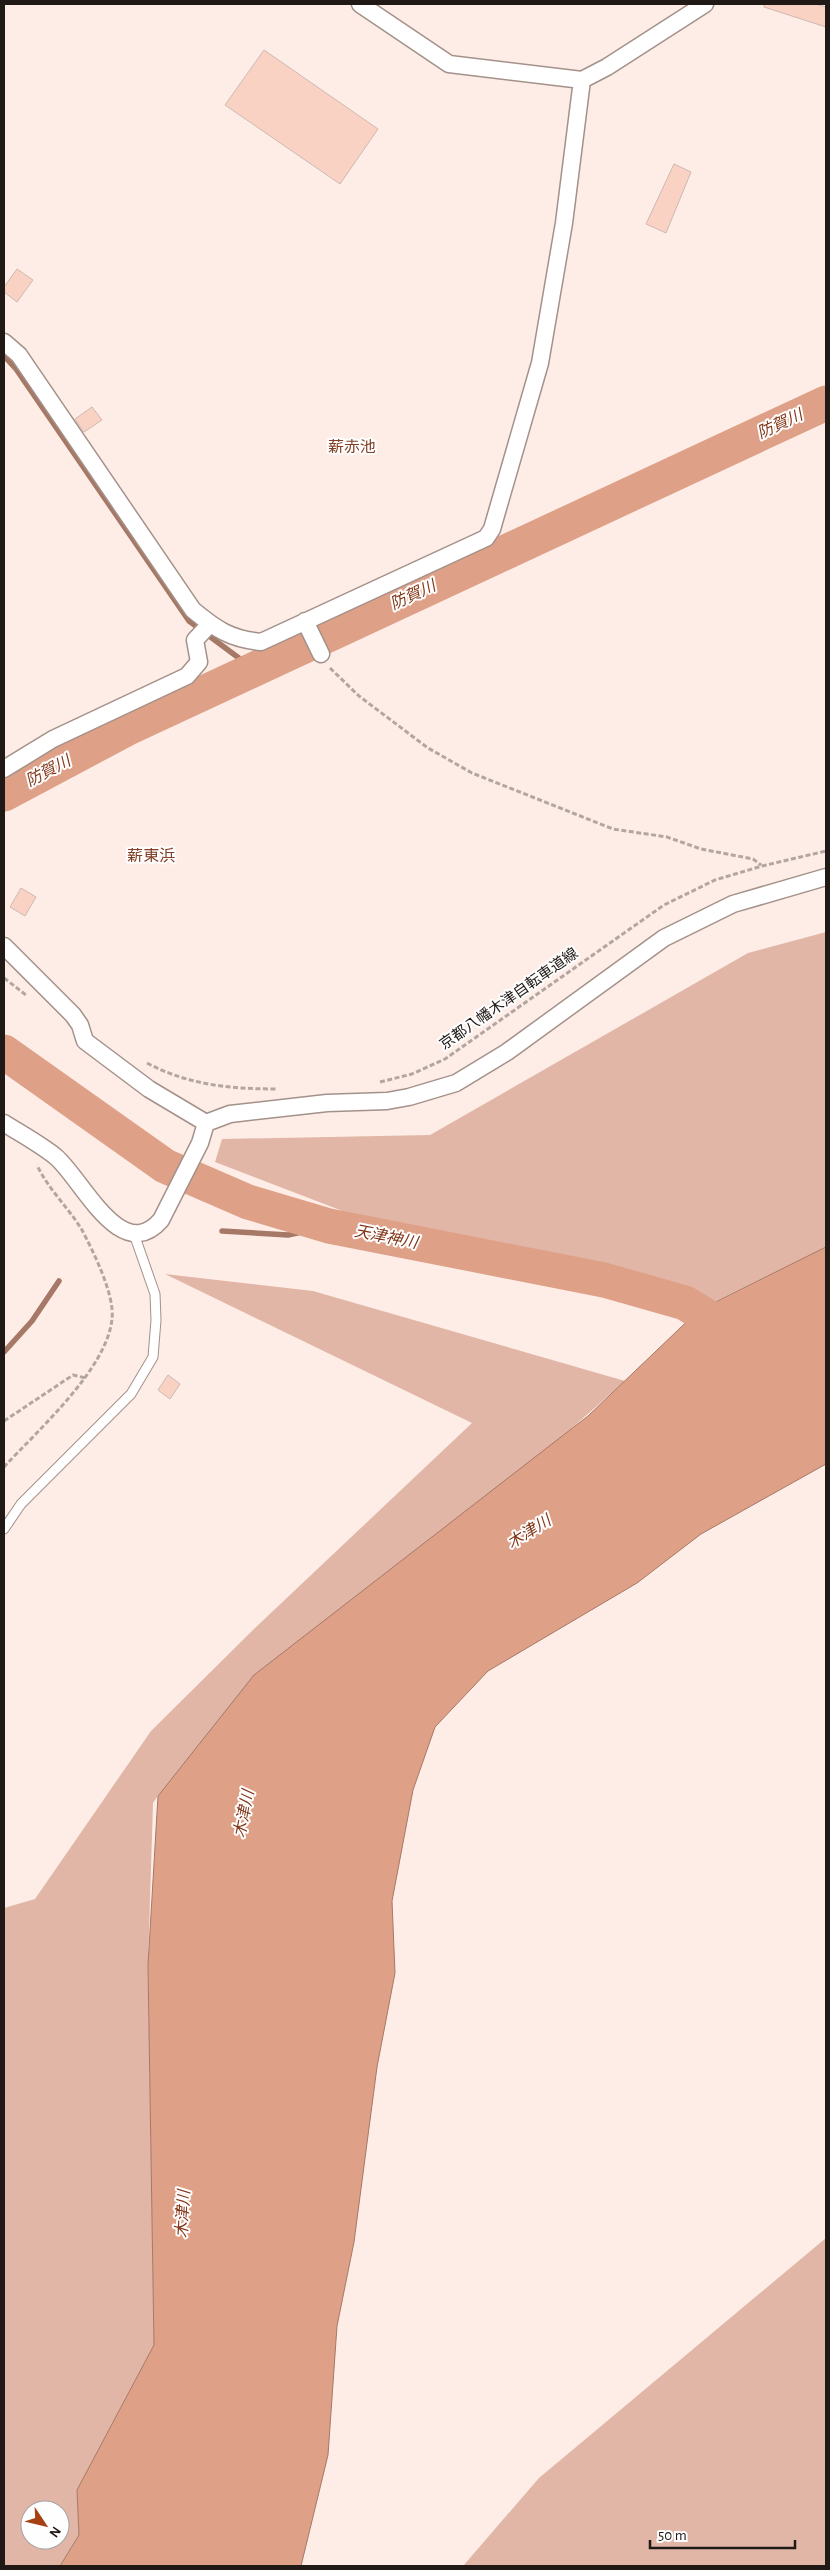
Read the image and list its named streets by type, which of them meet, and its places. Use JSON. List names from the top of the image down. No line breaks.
{"streets":{"path":["京都八幡木津自転車道線"]},"districts":["薪赤池","薪東浜"],"water":["防賀川","天津神川","木津川"],"scale_bar":"50 m","north":"bottom right"}
